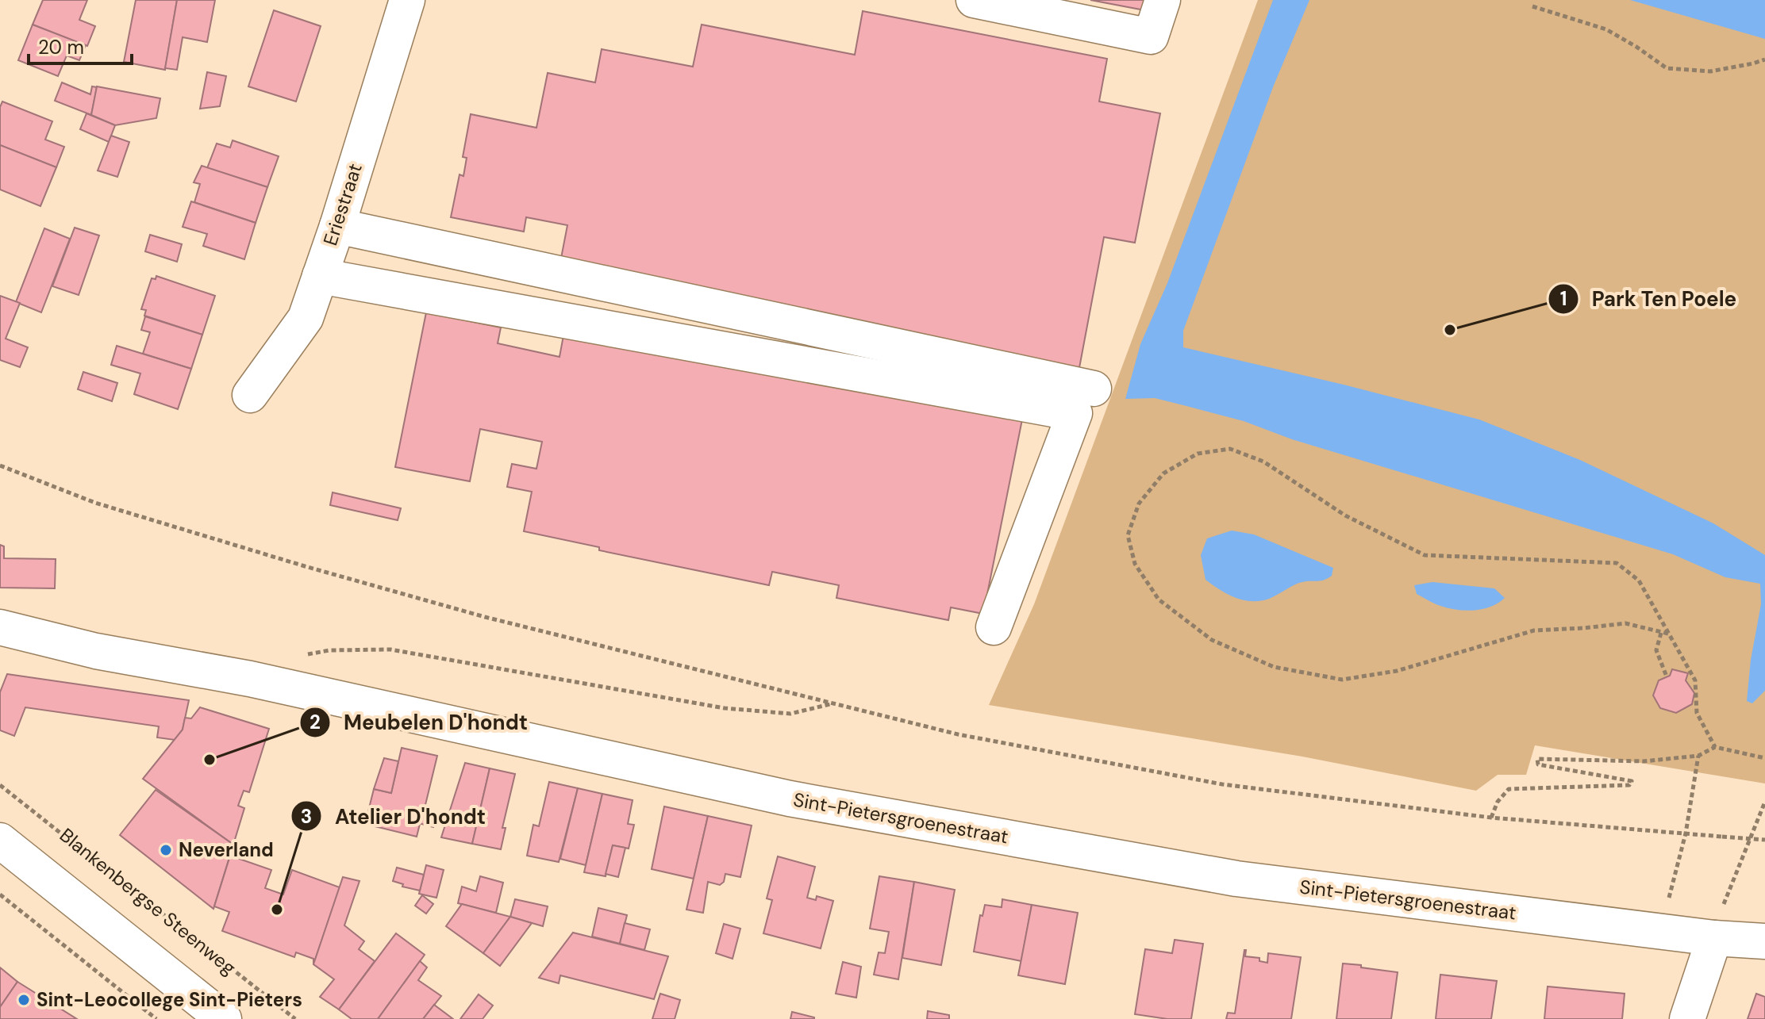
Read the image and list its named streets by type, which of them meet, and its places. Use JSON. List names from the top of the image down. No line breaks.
{"streets":{"street":["Eriestraat","Sint-Pietersgroenestraat"],"path":["Blankenbergse Steenweg"]},"places":["Park Ten Poele","Meubelen D'hondt","Neverland","Atelier D'hondt","Sint-Leocollege Sint-Pieters"],"scale_bar":"20 m"}
